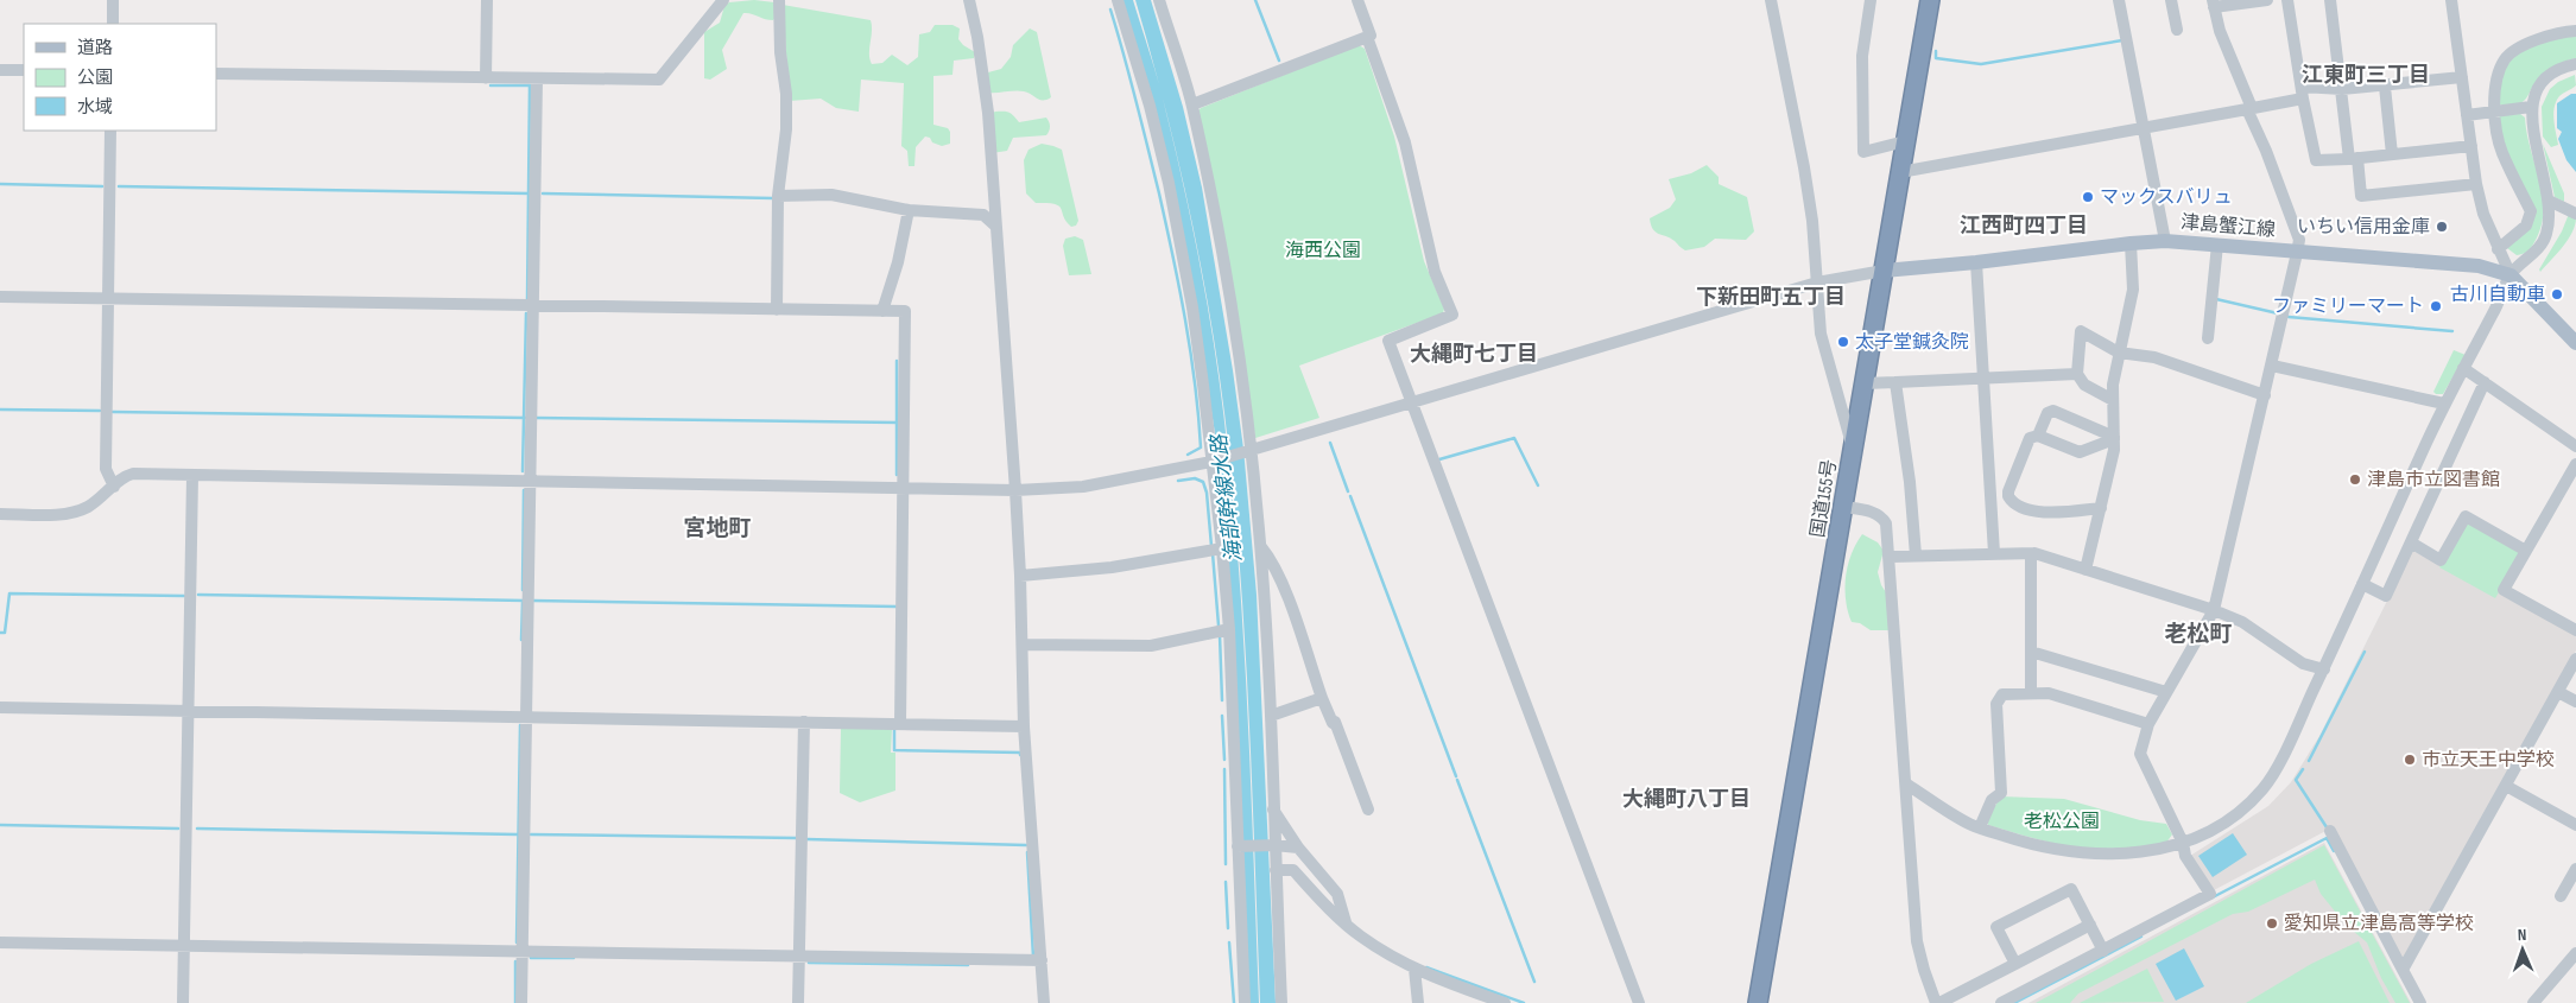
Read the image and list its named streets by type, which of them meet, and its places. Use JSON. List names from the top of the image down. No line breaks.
{"streets":{"highway":["国道155号"],"main road":["津島蟹江線"]},"crossings":[["津島蟹江線","国道155号"]],"districts":["江東町三丁目","江西町四丁目","下新田町五丁目","大縄町七丁目","宮地町","老松町","大縄町八丁目"],"water":["海部幹線水路"],"parks":["海西公園","老松公園"],"places":["マックスバリュ","いちい信用金庫","古川自動車","ファミリーマート","太子堂鍼灸院","津島市立図書館","市立天王中学校","愛知県立津島高等学校"],"legend":["道路","公園","水域"],"north":"top"}
